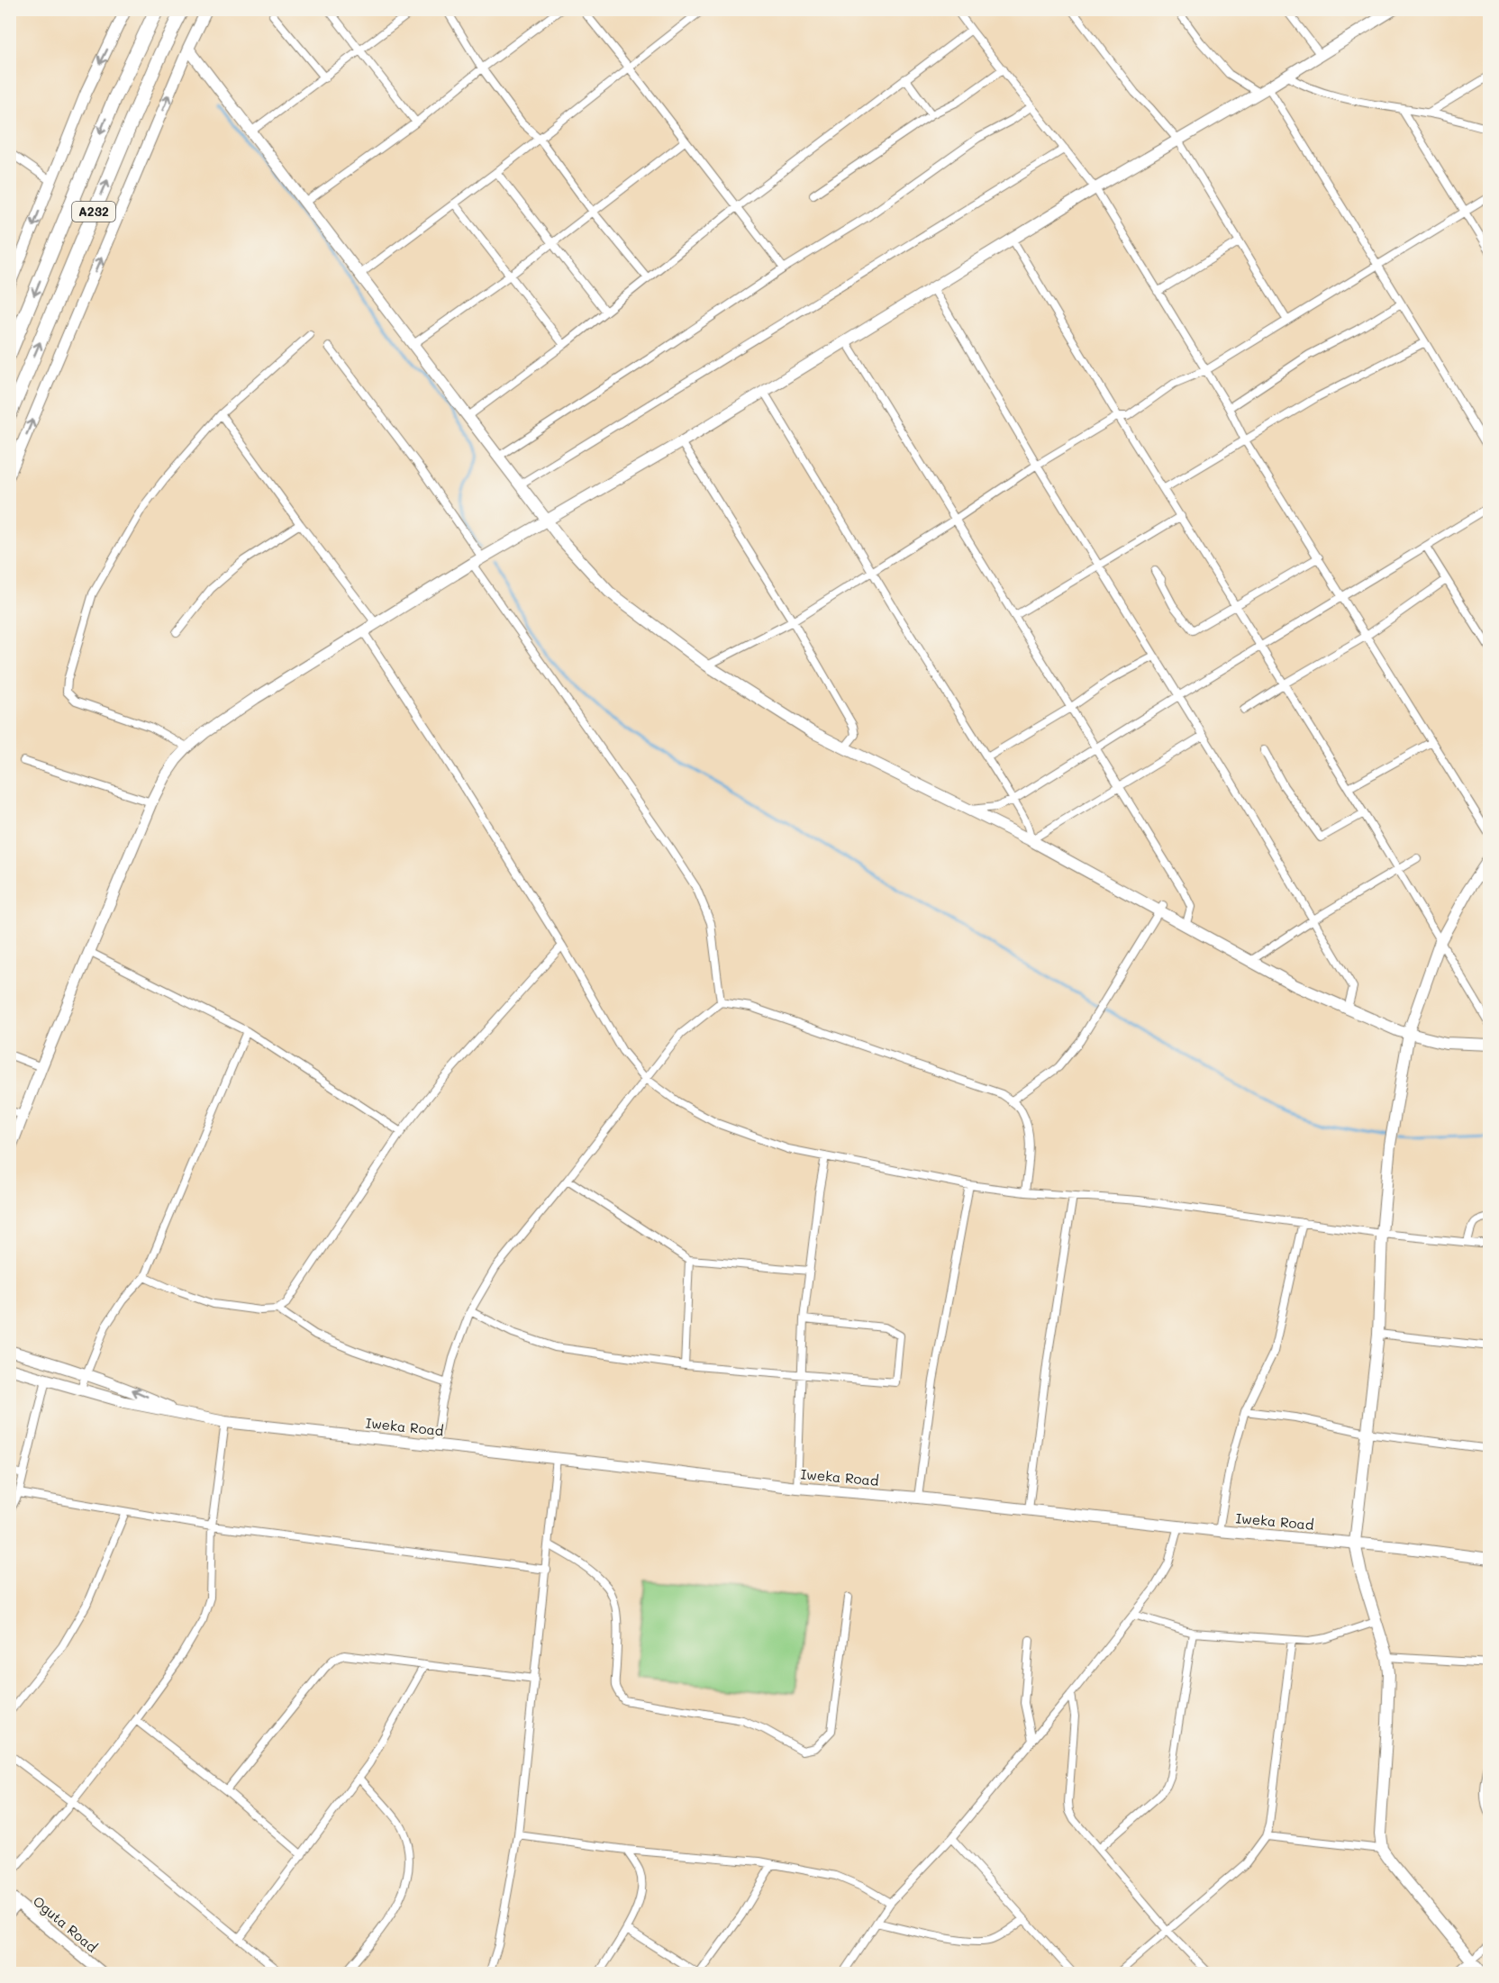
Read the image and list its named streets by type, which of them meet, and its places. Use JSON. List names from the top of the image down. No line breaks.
{"streets":{"highway":["A232"],"street":["Iweka Road","Oguta Road"]}}
